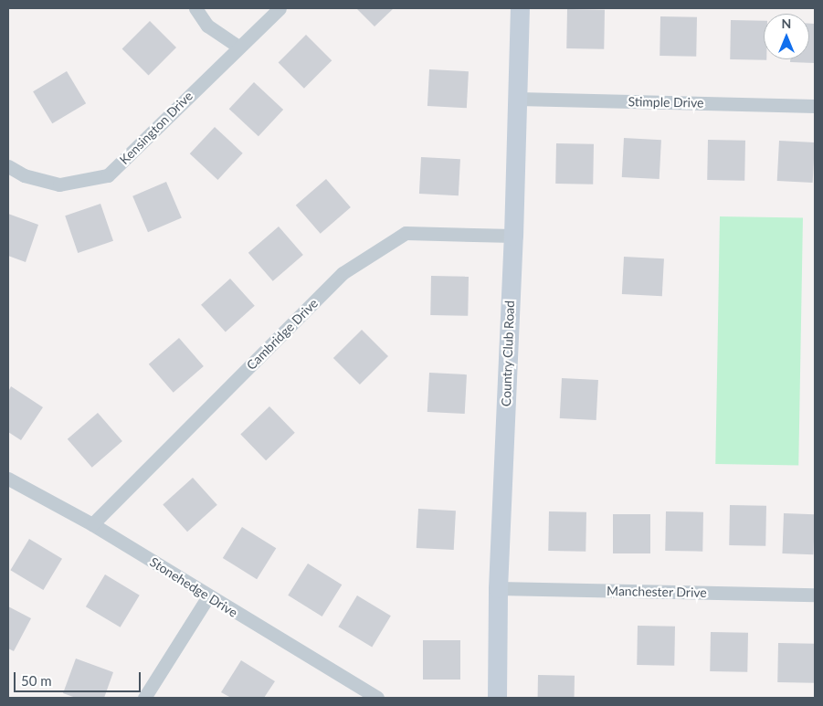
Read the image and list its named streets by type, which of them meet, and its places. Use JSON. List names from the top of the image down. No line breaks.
{"streets":{"street":["Stimple Drive","Kensington Drive","Cambridge Drive","Country Club Road","Stonehedge Drive","Manchester Drive"]},"crossings":[["Stimple Drive","Country Club Road"],["Cambridge Drive","Country Club Road"],["Cambridge Drive","Stonehedge Drive"],["Country Club Road","Manchester Drive"]],"scale_bar":"50 m","north":"top"}
